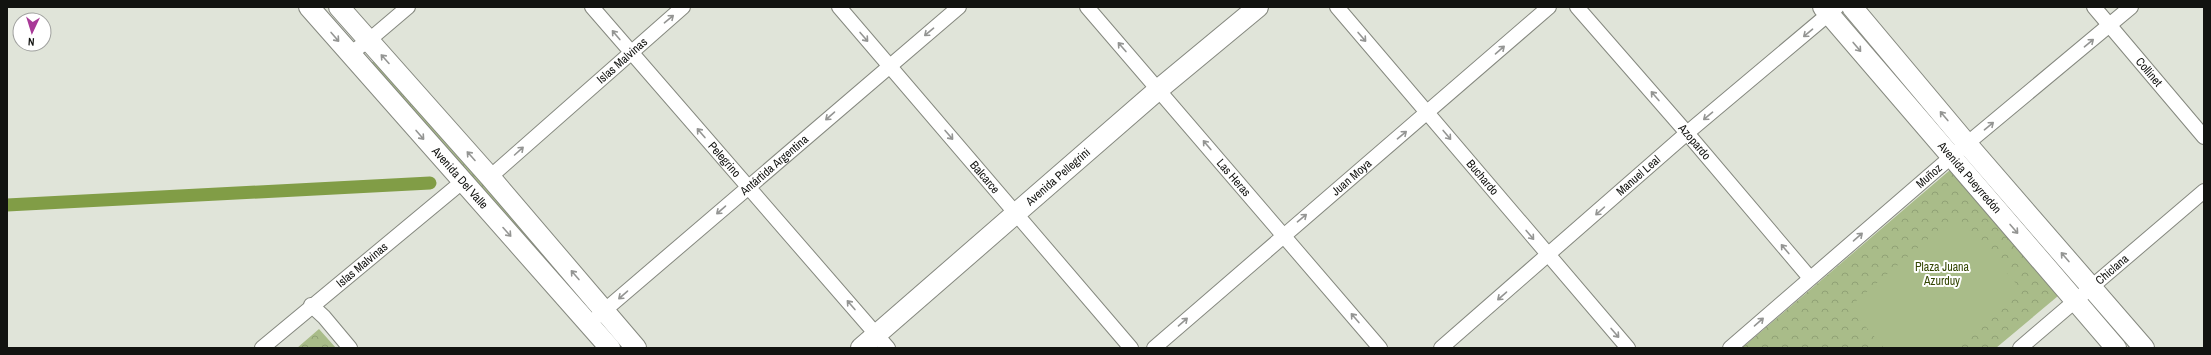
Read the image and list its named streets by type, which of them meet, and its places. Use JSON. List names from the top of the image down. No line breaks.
{"streets":{"main road":["Avenida Pellegrini","Avenida Del Valle","Avenida Pueyrredón"],"street":["Islas Malvinas","Collinet","Azopardo","Pelegrino","Antártida Argentina","Manuel Leal","Muñoz","Balcarce","Las Heras","Juan Moya","Buchardo","Chiclana"]},"crossings":[["Islas Malvinas","Pelegrino"],["Islas Malvinas","Avenida Del Valle"],["Collinet","Muñoz"],["Azopardo","Manuel Leal"],["Azopardo","Muñoz"],["Pelegrino","Antártida Argentina"],["Pelegrino","Avenida Pellegrini"],["Antártida Argentina","Balcarce"],["Antártida Argentina","Avenida Del Valle"],["Avenida Pellegrini","Balcarce"],["Avenida Pellegrini","Las Heras"],["Manuel Leal","Buchardo"],["Manuel Leal","Avenida Pueyrredón"],["Muñoz","Avenida Pueyrredón"],["Las Heras","Juan Moya"],["Juan Moya","Buchardo"],["Avenida Pueyrredón","Chiclana"]],"one_way":["Islas Malvinas","Azopardo","Pelegrino","Antártida Argentina","Manuel Leal","Muñoz","Balcarce","Las Heras","Juan Moya","Buchardo"],"parks":["Plaza Juana Azurduy"],"north":"bottom"}
